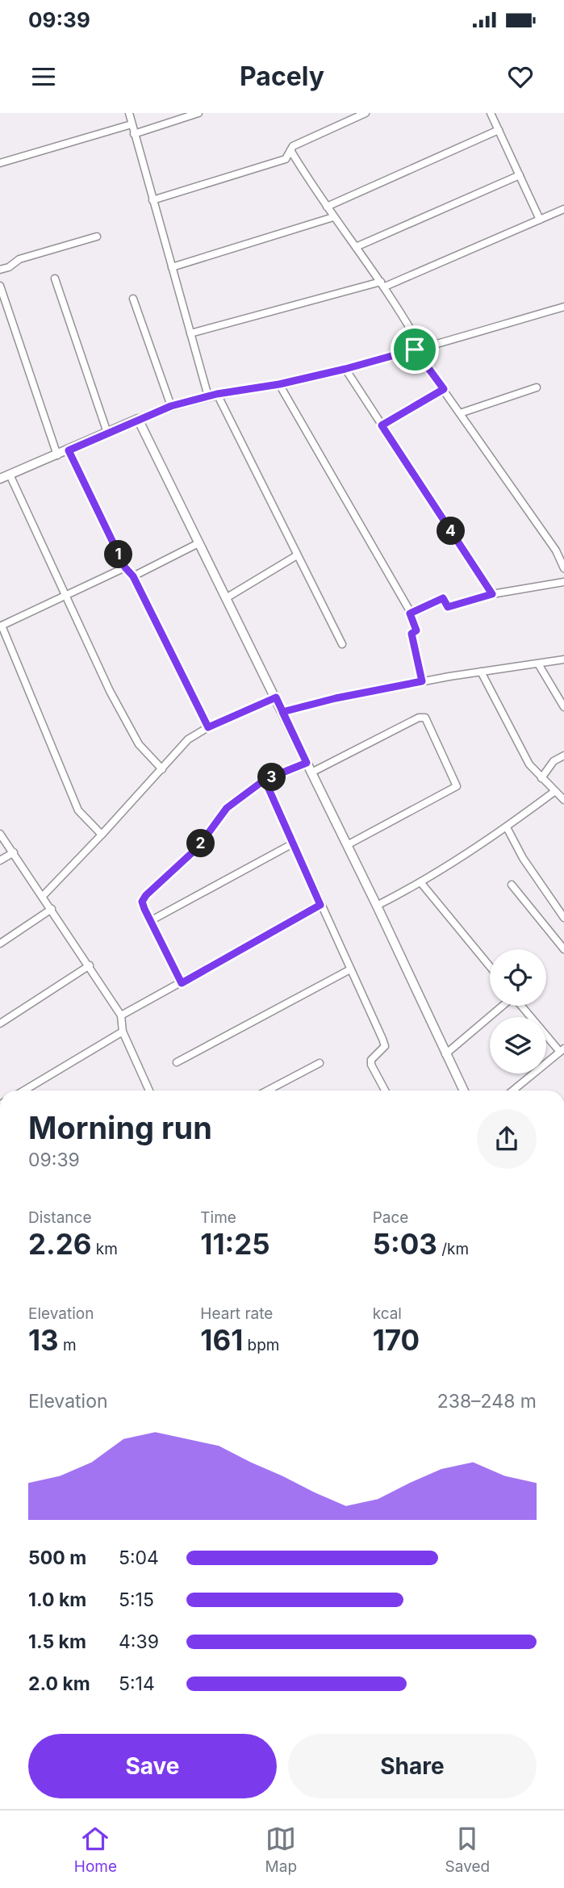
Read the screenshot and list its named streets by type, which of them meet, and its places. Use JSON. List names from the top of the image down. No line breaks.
{"page":{"status":"09:39","header":"Pacely","pins":["4","1","3","2"],"heading":["Morning run","09:39"],"stats":[["Distance","2.26 km"],["Time","11:25"],["Pace","5:03 /km"],["Elevation","13 m"],["Heart rate","161 bpm"],["kcal","170"]],"chart":["Elevation","238–248 m"],"list":[{"name":"500 m","note":"5:04"},{"name":"1.0 km","note":"5:15"},{"name":"1.5 km","note":"4:39"},{"name":"2.0 km","note":"5:14"}],"buttons":["Save","Share"],"tabs":["Home","Map","Saved"]}}
